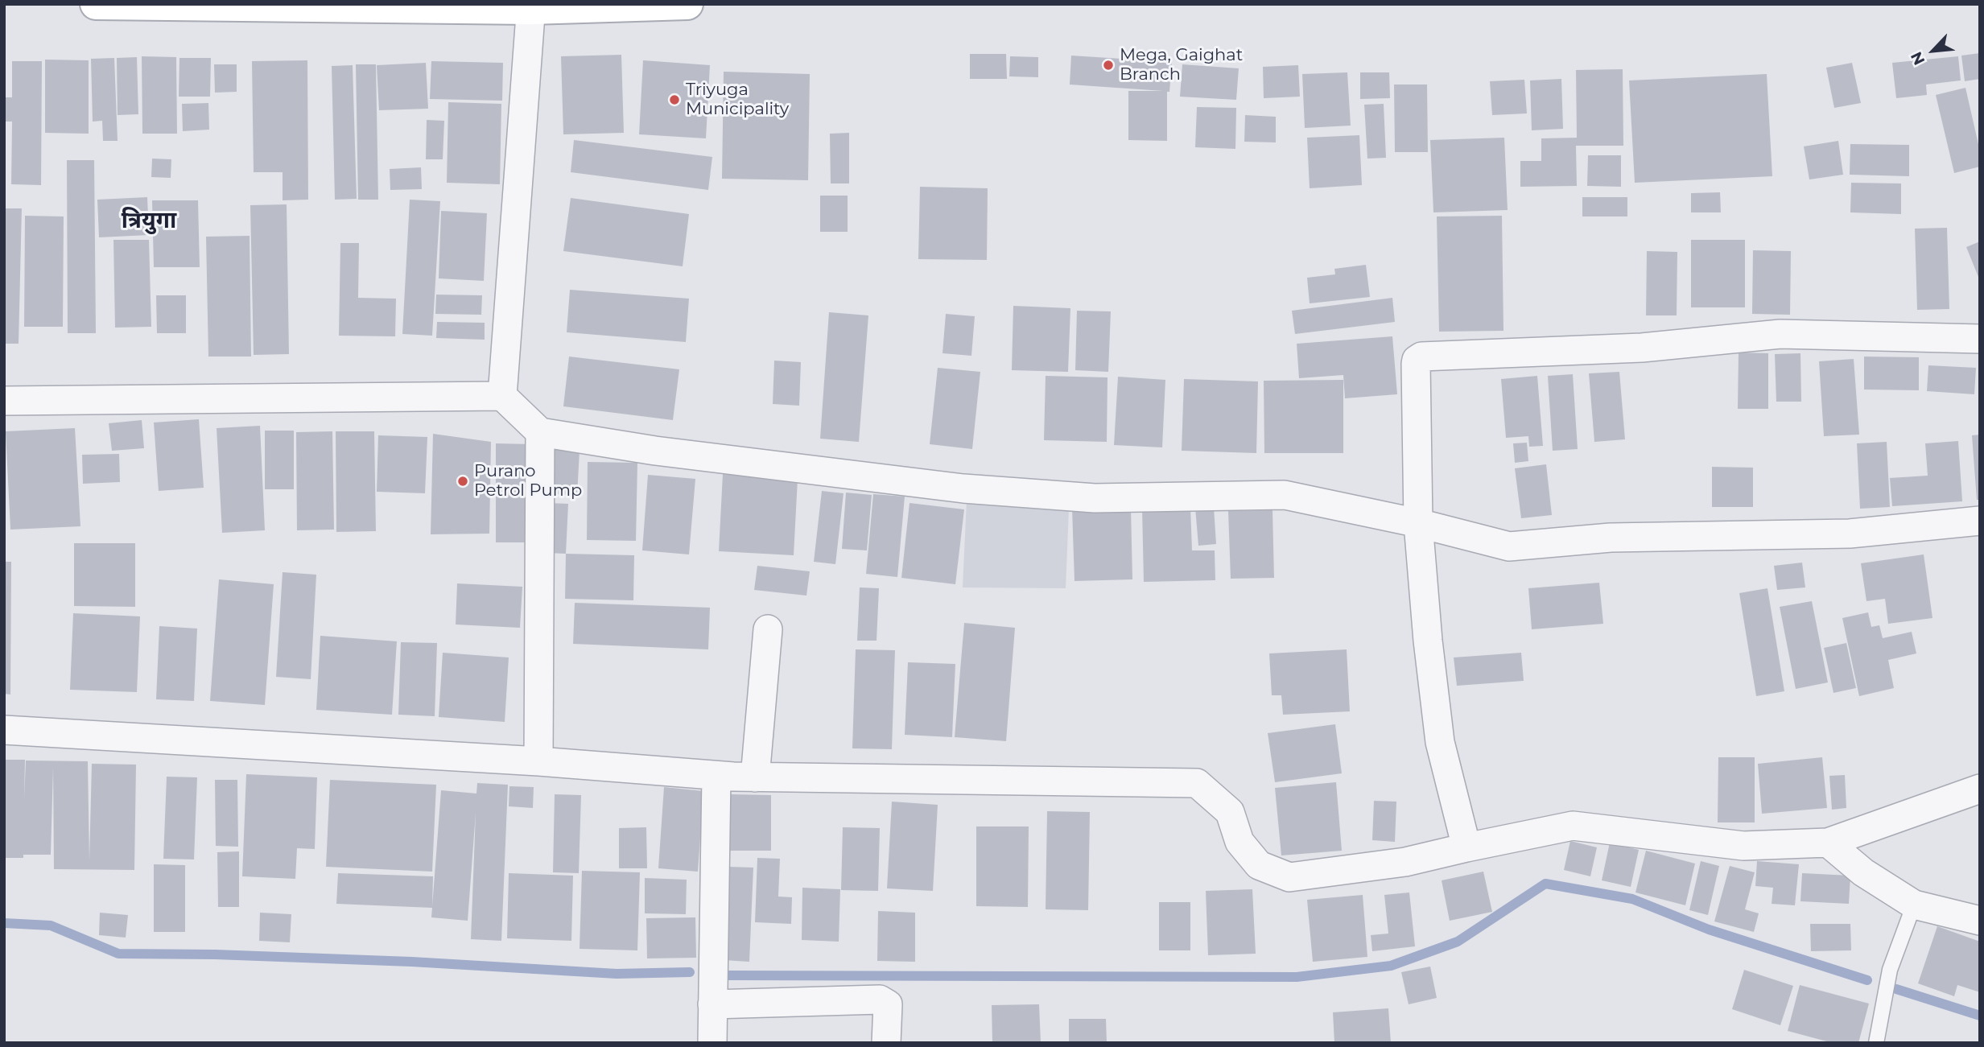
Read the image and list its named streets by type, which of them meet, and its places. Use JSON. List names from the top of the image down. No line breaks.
{"districts":["त्रियुगा"],"places":["Mega, Gaighat Branch","Triyuga Municipality","Purano Petrol Pump"],"north":"bottom left"}
